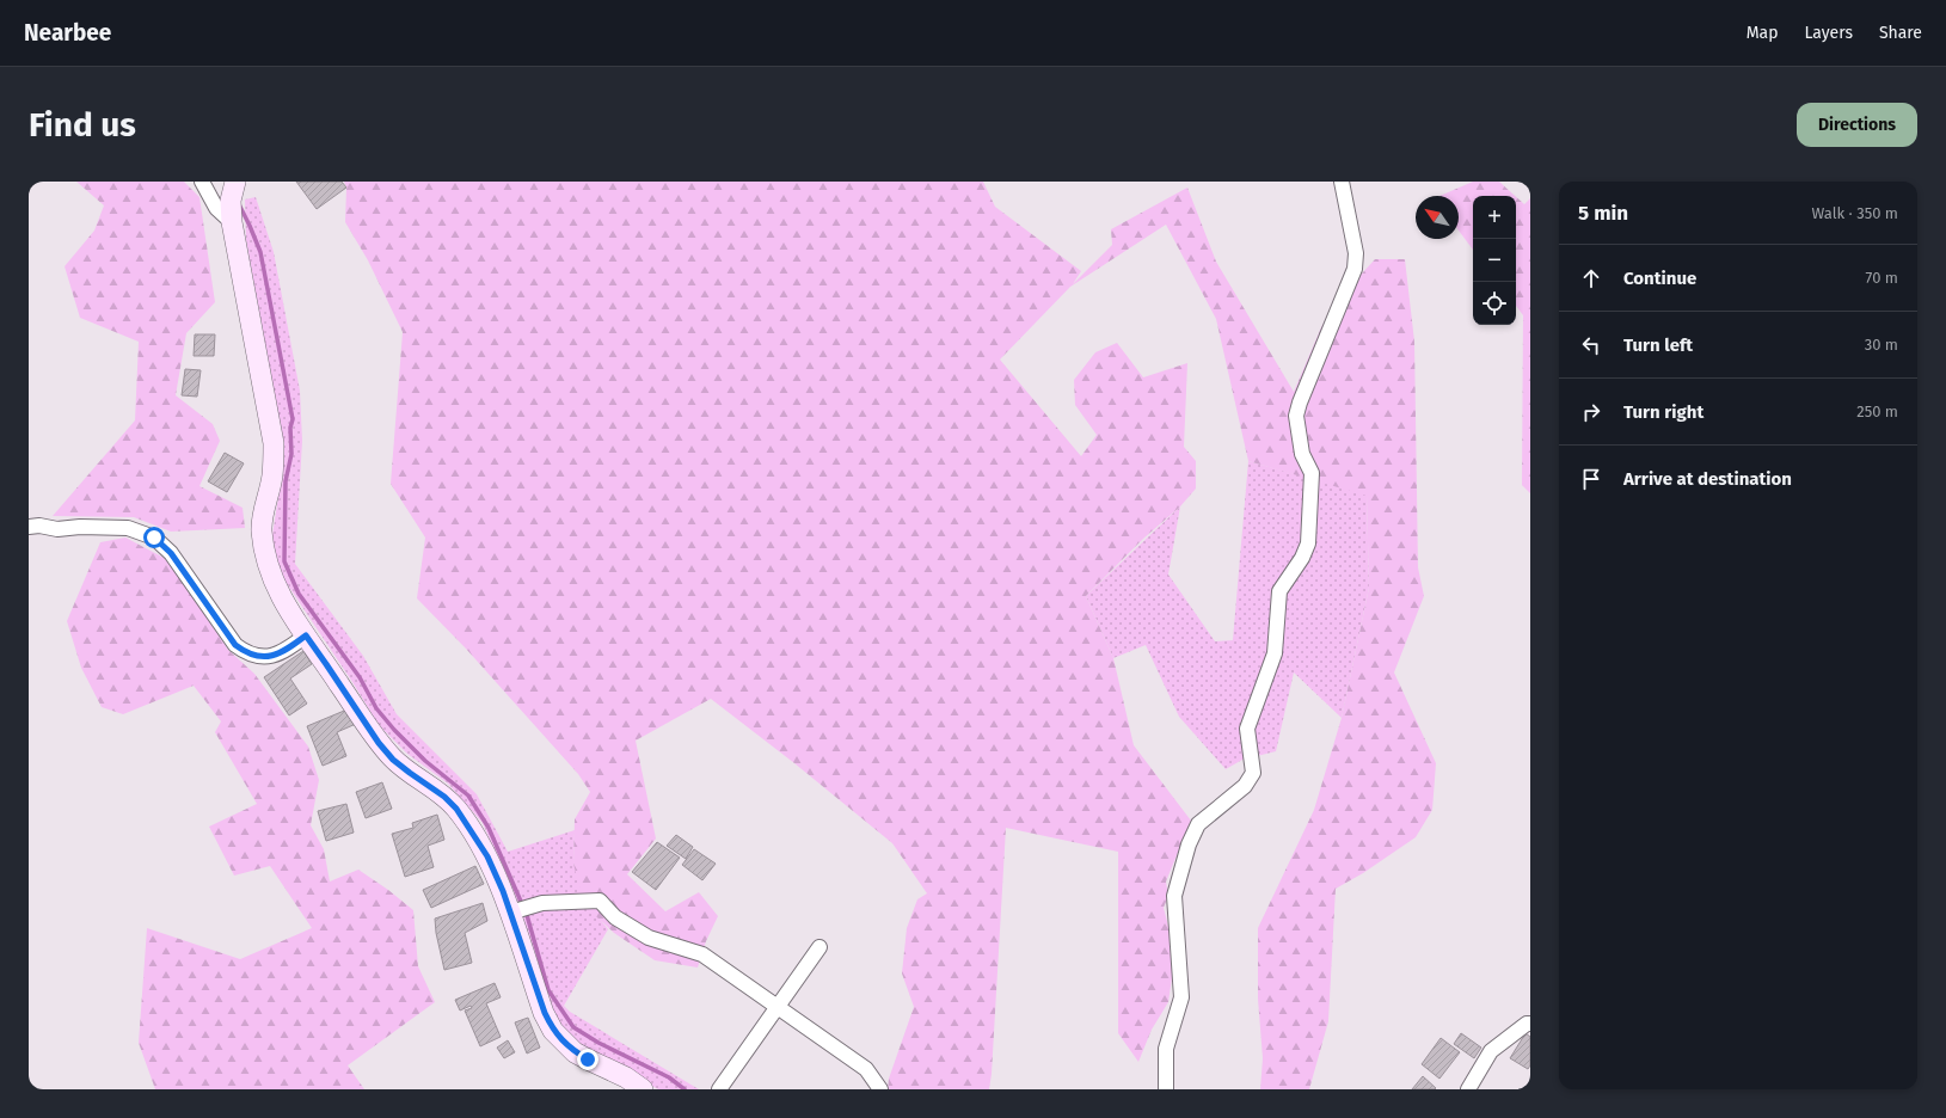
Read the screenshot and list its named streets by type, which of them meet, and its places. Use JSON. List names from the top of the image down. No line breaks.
{"north":"top left","page":{"header":"Nearbee","nav":["Map","Layers","Share"],"buttons":"Directions","title":"Find us","heading":["5 min","Walk · 350 m"],"map_buttons":["+","−"],"list":[["Continue","70 m"],["Turn left","30 m"],["Turn right","250 m"],"Arrive at destination"]}}
